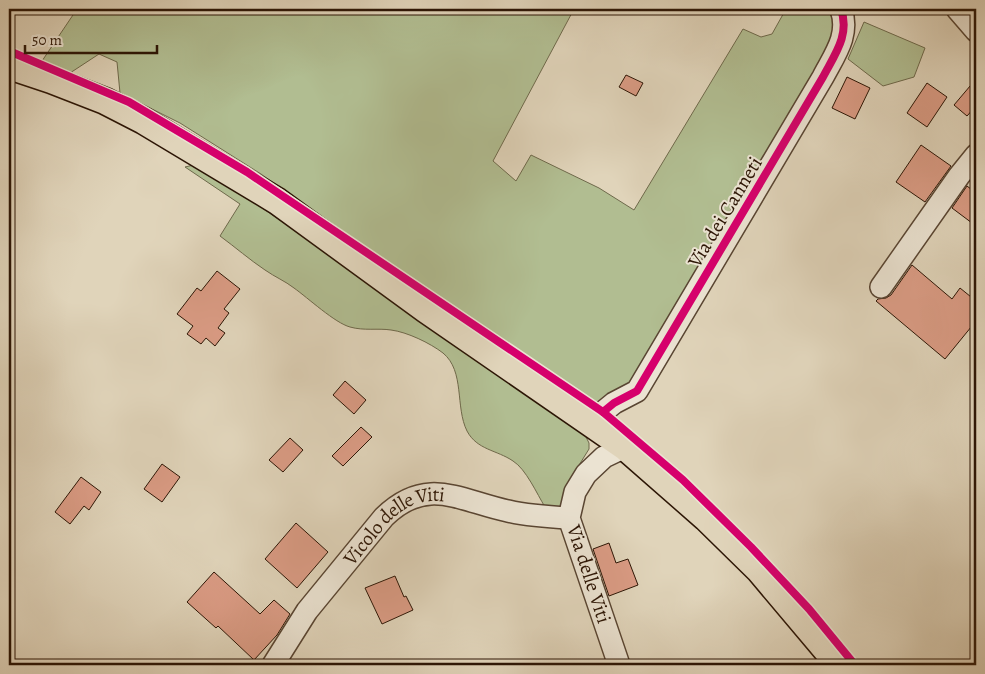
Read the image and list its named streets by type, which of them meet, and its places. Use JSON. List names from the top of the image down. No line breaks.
{"streets":{"street":["Via dei Canneti","Vicolo delle Viti","Via delle Viti"]},"crossings":[["Vicolo delle Viti","Via delle Viti"]],"scale_bar":"50 m"}
